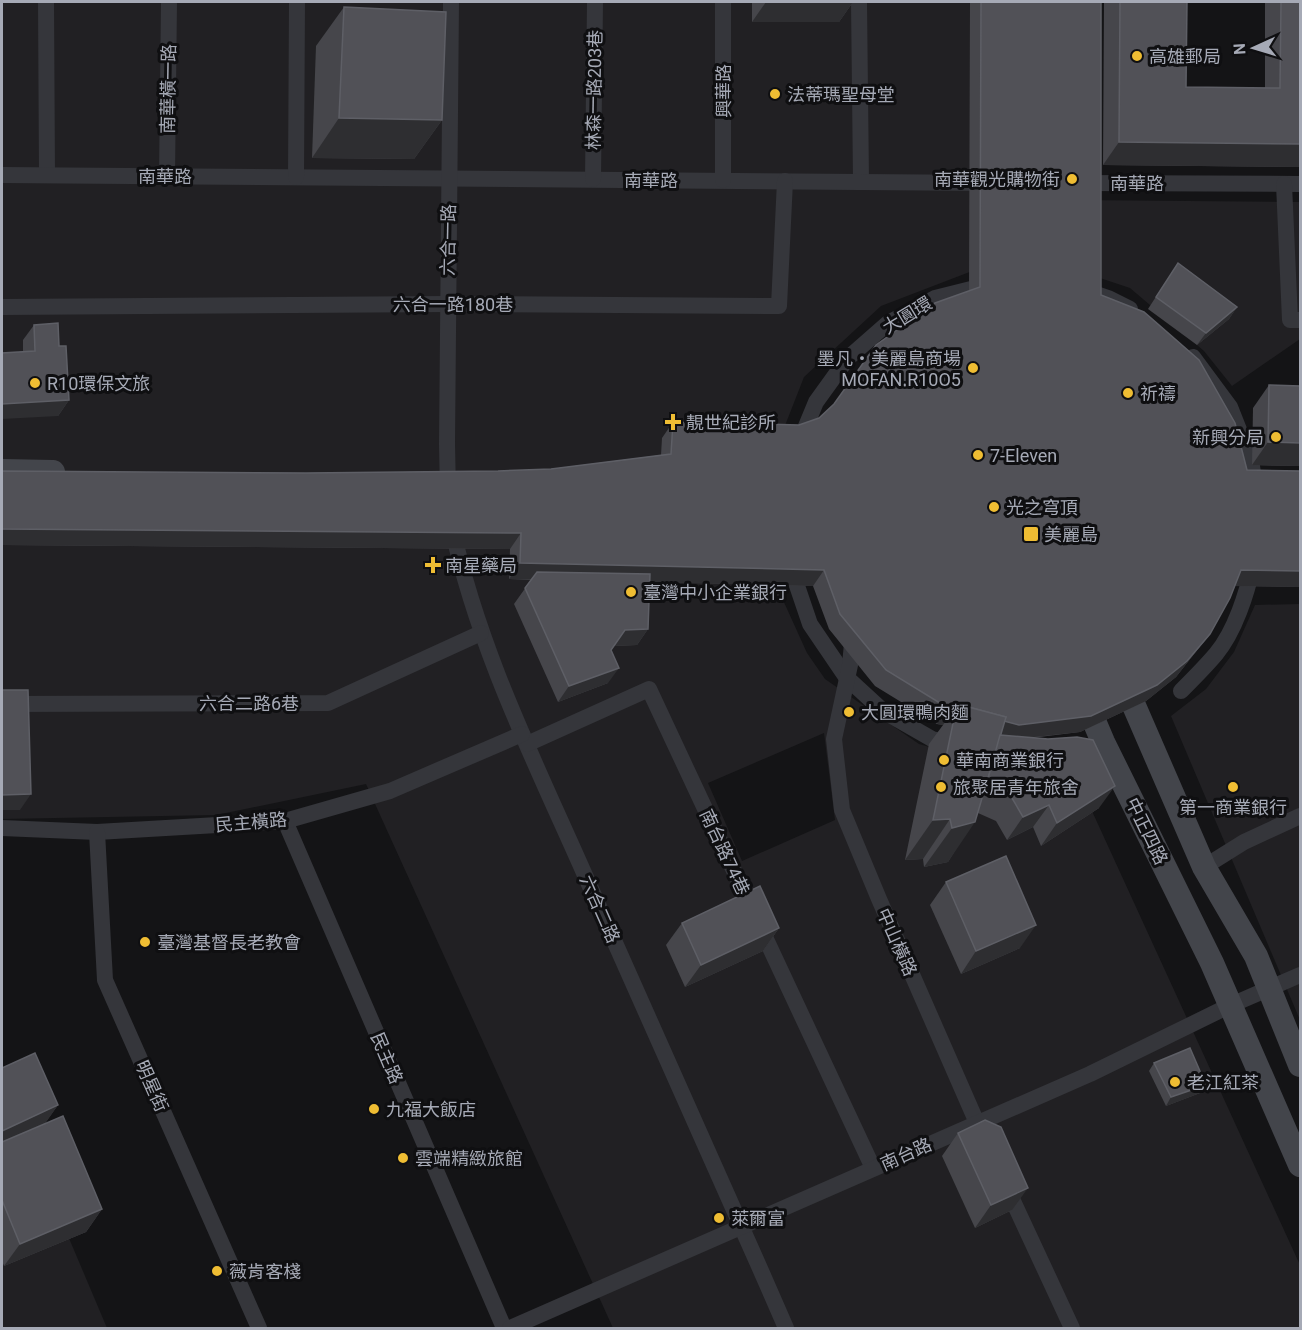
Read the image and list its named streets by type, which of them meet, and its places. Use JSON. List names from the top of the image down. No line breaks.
{"streets":{"street":["南華橫一路","林森一路203巷","興華路","南華路","六合一路","六合一路180巷","大圓環","六合二路6巷","民主橫路","中正四路","南台路74巷","六合二路","中山橫路","民主路","明星街","南台路"]},"crossings":[["南華橫一路","南華路"],["林森一路203巷","南華路"],["興華路","南華路"],["南華路","六合一路"],["南華路","六合一路180巷"],["六合一路","六合一路180巷"],["六合一路","六合二路"],["六合二路6巷","六合二路"],["民主橫路","南台路74巷"],["民主橫路","六合二路"],["民主橫路","民主路"],["民主橫路","明星街"],["中正四路","南台路"],["南台路74巷","六合二路"],["南台路74巷","南台路"],["六合二路","南台路"],["中山橫路","南台路"]],"places":{"other":["高雄郵局","法蒂瑪聖母堂","南華觀光購物街","墨凡・美麗島商場 MOFAN.R10O5","R10環保文旅","祈禱","新興分局","7-Eleven","光之穹頂","臺灣中小企業銀行","大圓環鴨肉麵","華南商業銀行","旅聚居青年旅舍","第一商業銀行","臺灣基督長老教會","老江紅茶","九福大飯店","雲端精緻旅館","萊爾富","薇肯客棧"],"health":["靚世紀診所","南星藥局"],"transit":["美麗島"]},"north":"left"}
